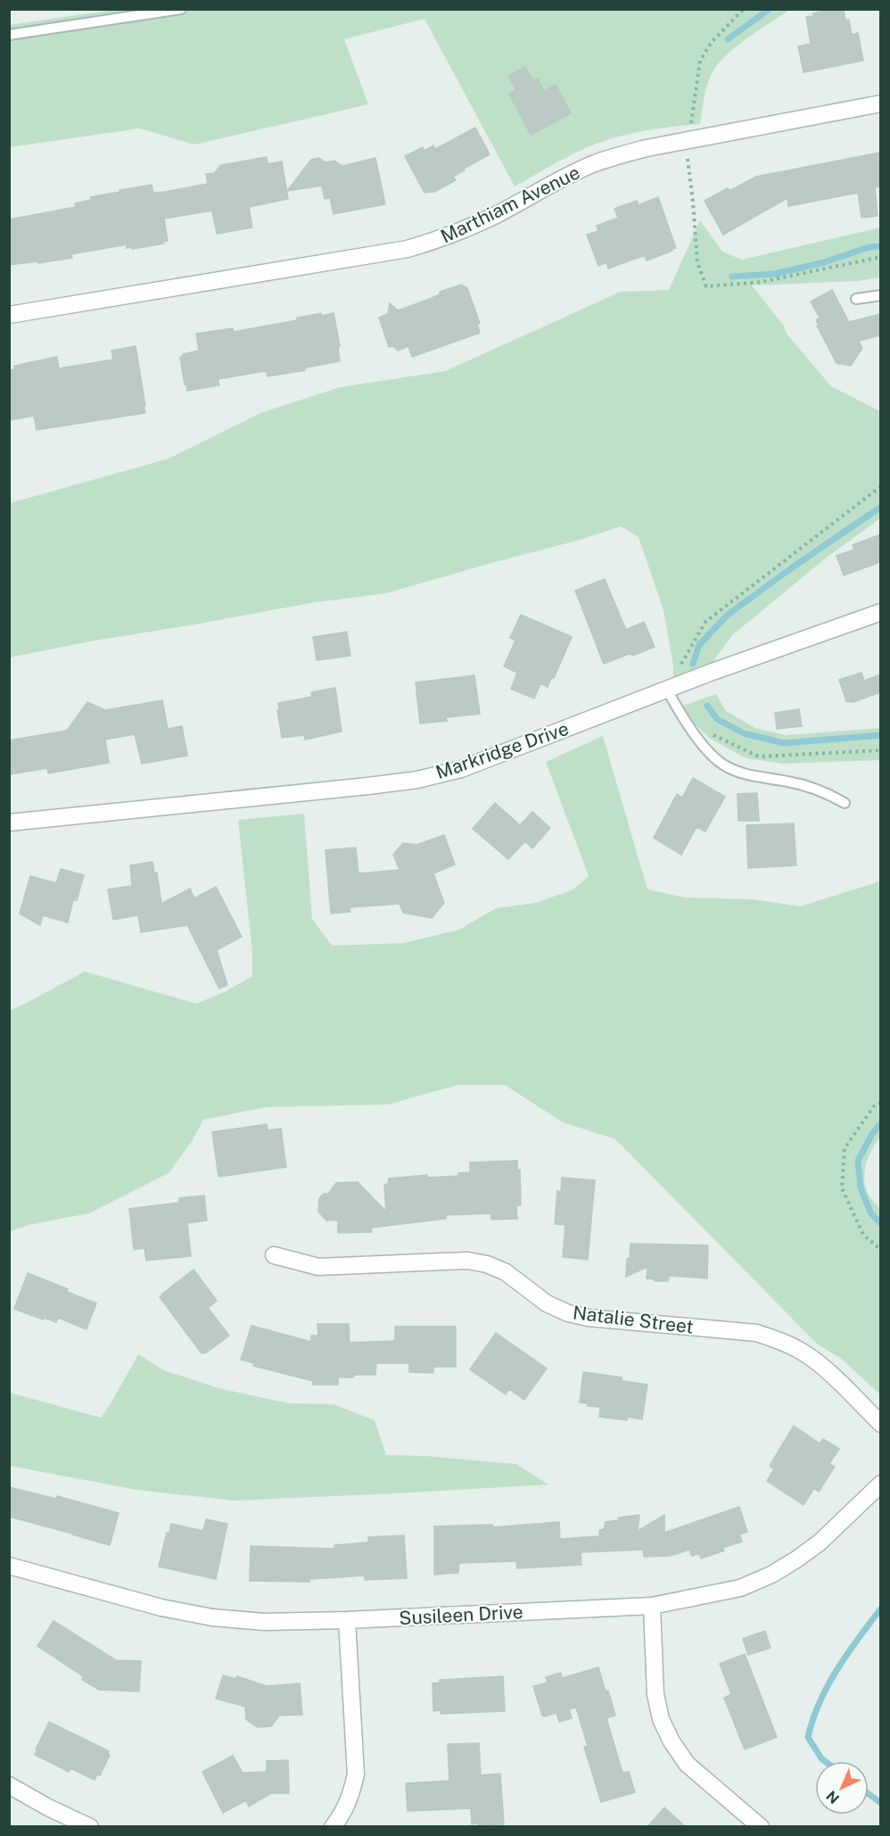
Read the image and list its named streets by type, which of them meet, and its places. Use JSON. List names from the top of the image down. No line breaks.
{"streets":{"street":["Marthiam Avenue","Markridge Drive","Natalie Street","Susileen Drive"]},"north":"bottom left"}
